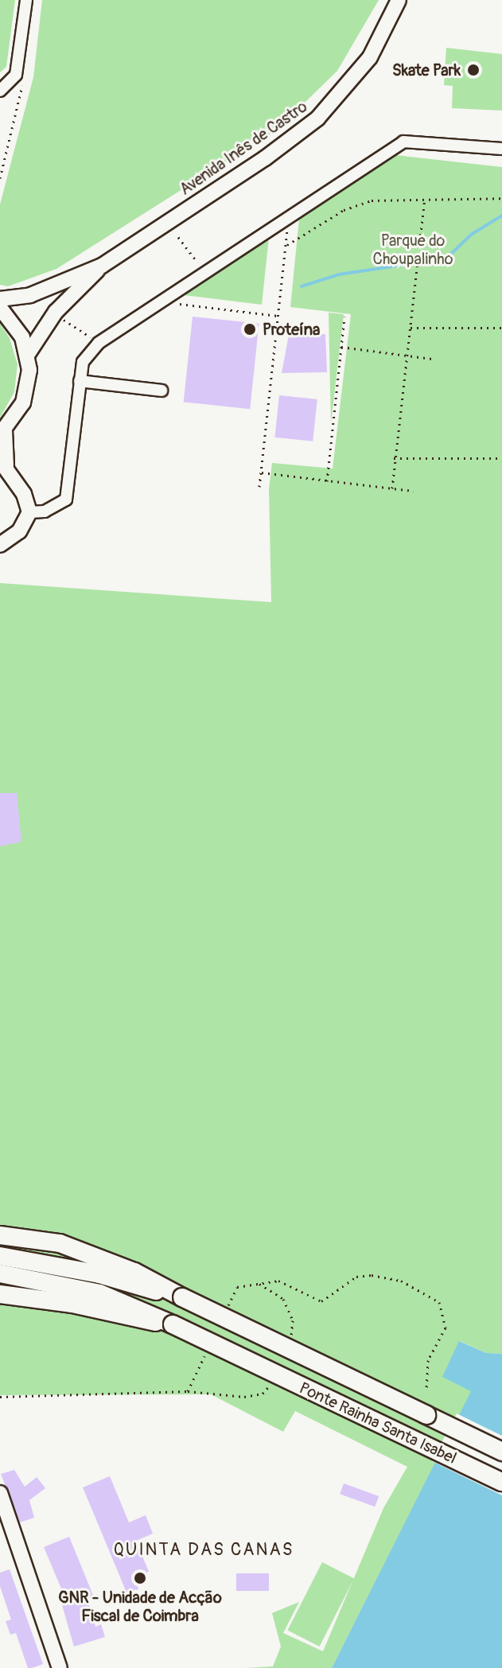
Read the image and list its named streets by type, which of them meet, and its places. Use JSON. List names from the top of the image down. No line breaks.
{"streets":{"highway":["Ponte Rainha Santa Isabel"],"main road":["Avenida Inês de Castro"]},"districts":["QUINTA DAS CANAS"],"parks":["Parque do Choupalinho"],"places":["Skate Park","Proteína","GNR - Unidade de Acção Fiscal de Coimbra"]}
